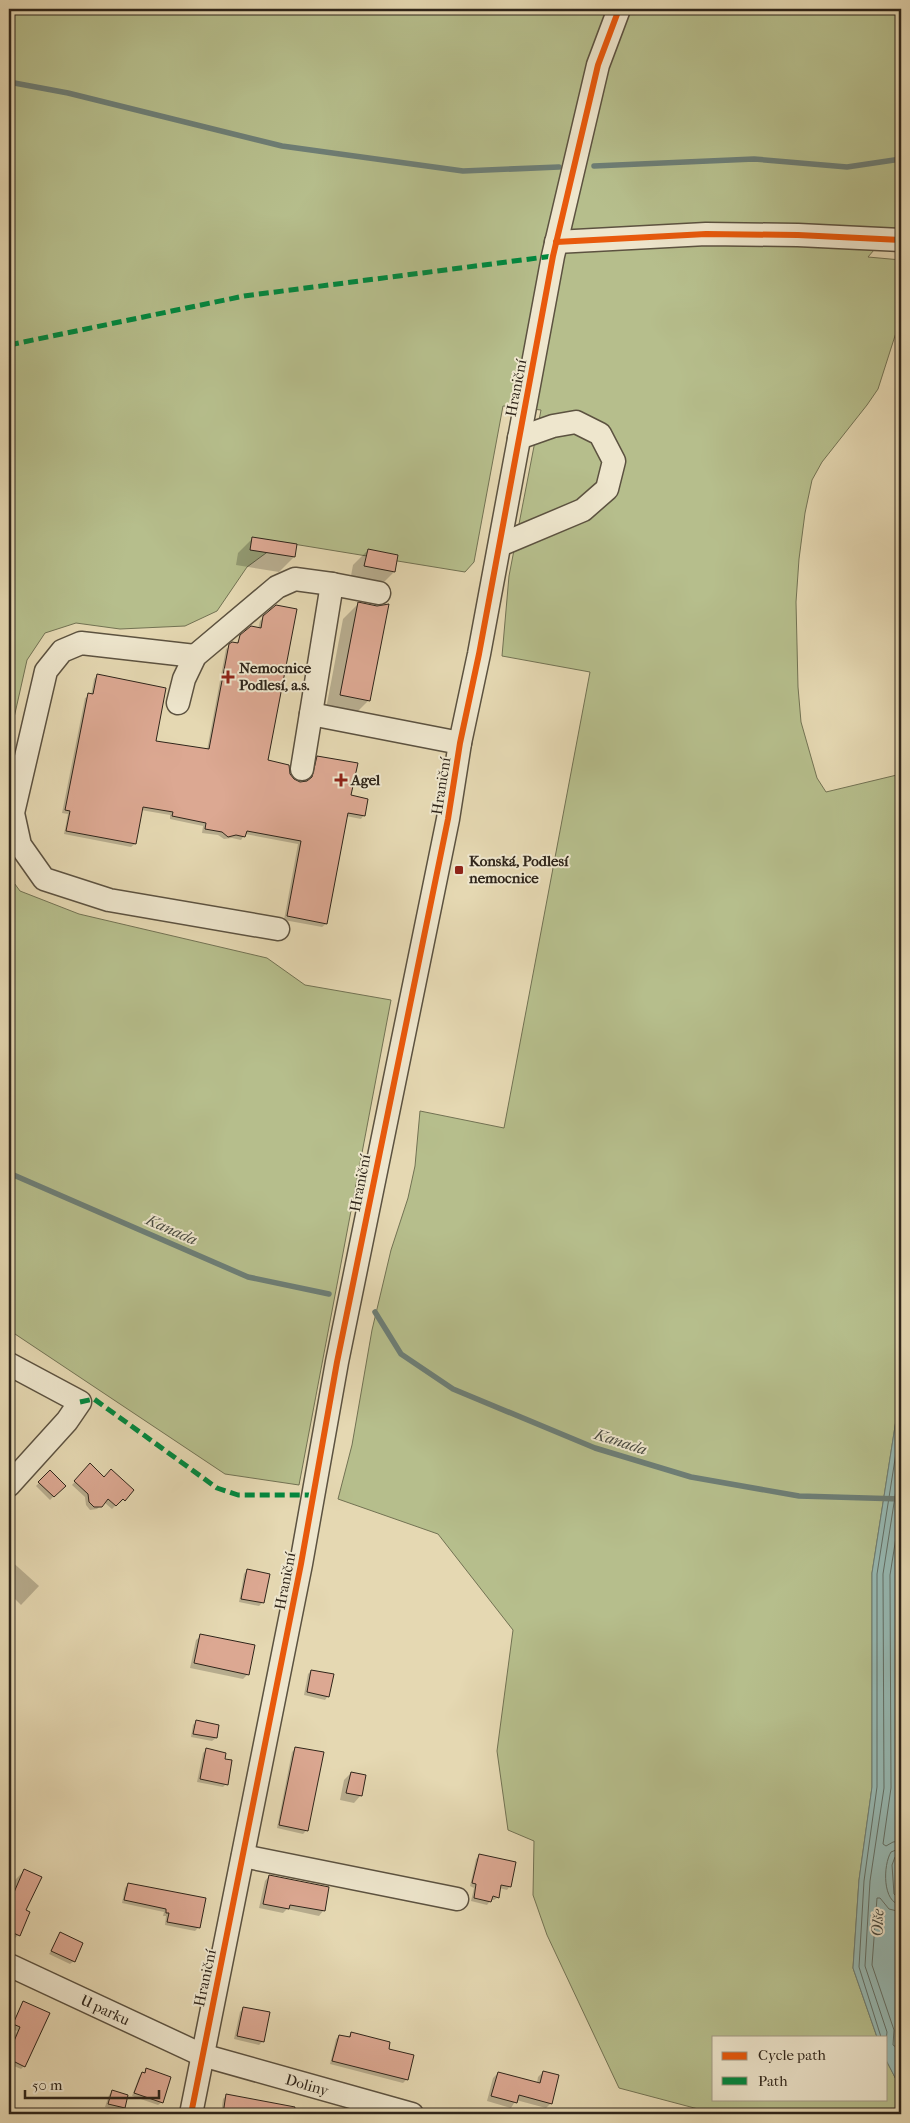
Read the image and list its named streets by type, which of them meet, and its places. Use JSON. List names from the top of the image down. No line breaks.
{"streets":{"street":["Hraniční","U parku","Doliny"]},"crossings":[["Hraniční","U parku"],["Hraniční","Doliny"],["U parku","Doliny"]],"water":["Kanada","Olše"],"places":{"health":["Nemocnice Podlesí, a.s.","Agel"],"transit":["Konská, Podlesí nemocnice"]},"legend":["Cycle path","Path"],"scale_bar":"50 m"}
